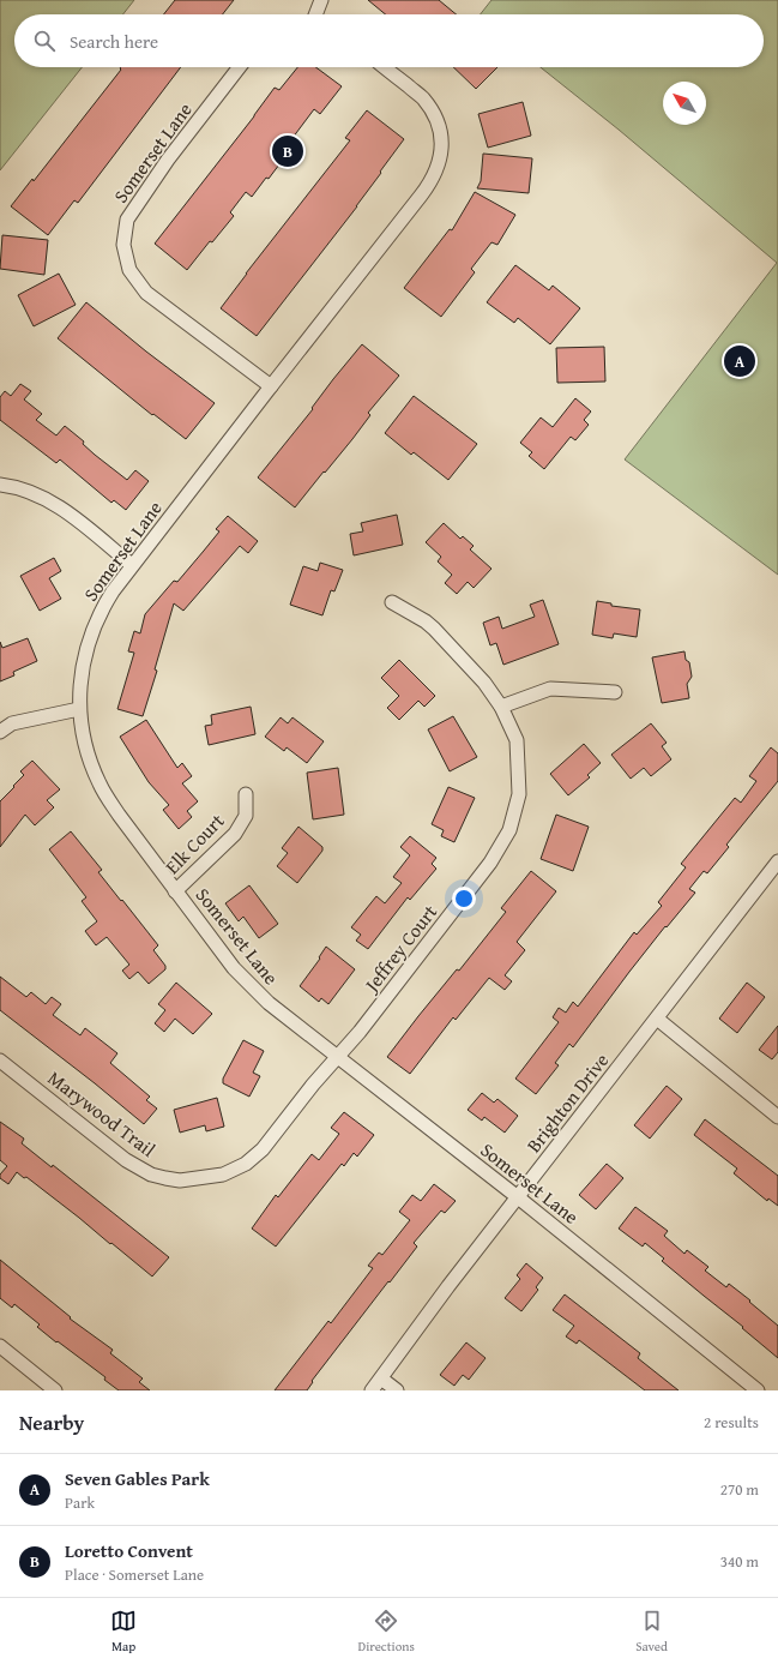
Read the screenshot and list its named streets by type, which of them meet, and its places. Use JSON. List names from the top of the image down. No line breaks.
{"streets":{"street":["Somerset Lane","Elk Court","Jeffrey Court","Brighton Drive","Marywood Trail"]},"crossings":[["Somerset Lane","Elk Court"],["Somerset Lane","Jeffrey Court"],["Somerset Lane","Brighton Drive"],["Somerset Lane","Marywood Trail"],["Jeffrey Court","Marywood Trail"]],"north":"top left","page":{"search":"Search here","pins":["B","A"],"heading":["Nearby","2 results"],"list":[{"mark":"A","name":"Seven Gables Park","note":"Park","value":"270 m"},{"mark":"B","name":"Loretto Convent","note":"Place · Somerset Lane","value":"340 m"}],"nav":["Map","Directions","Saved"]}}
